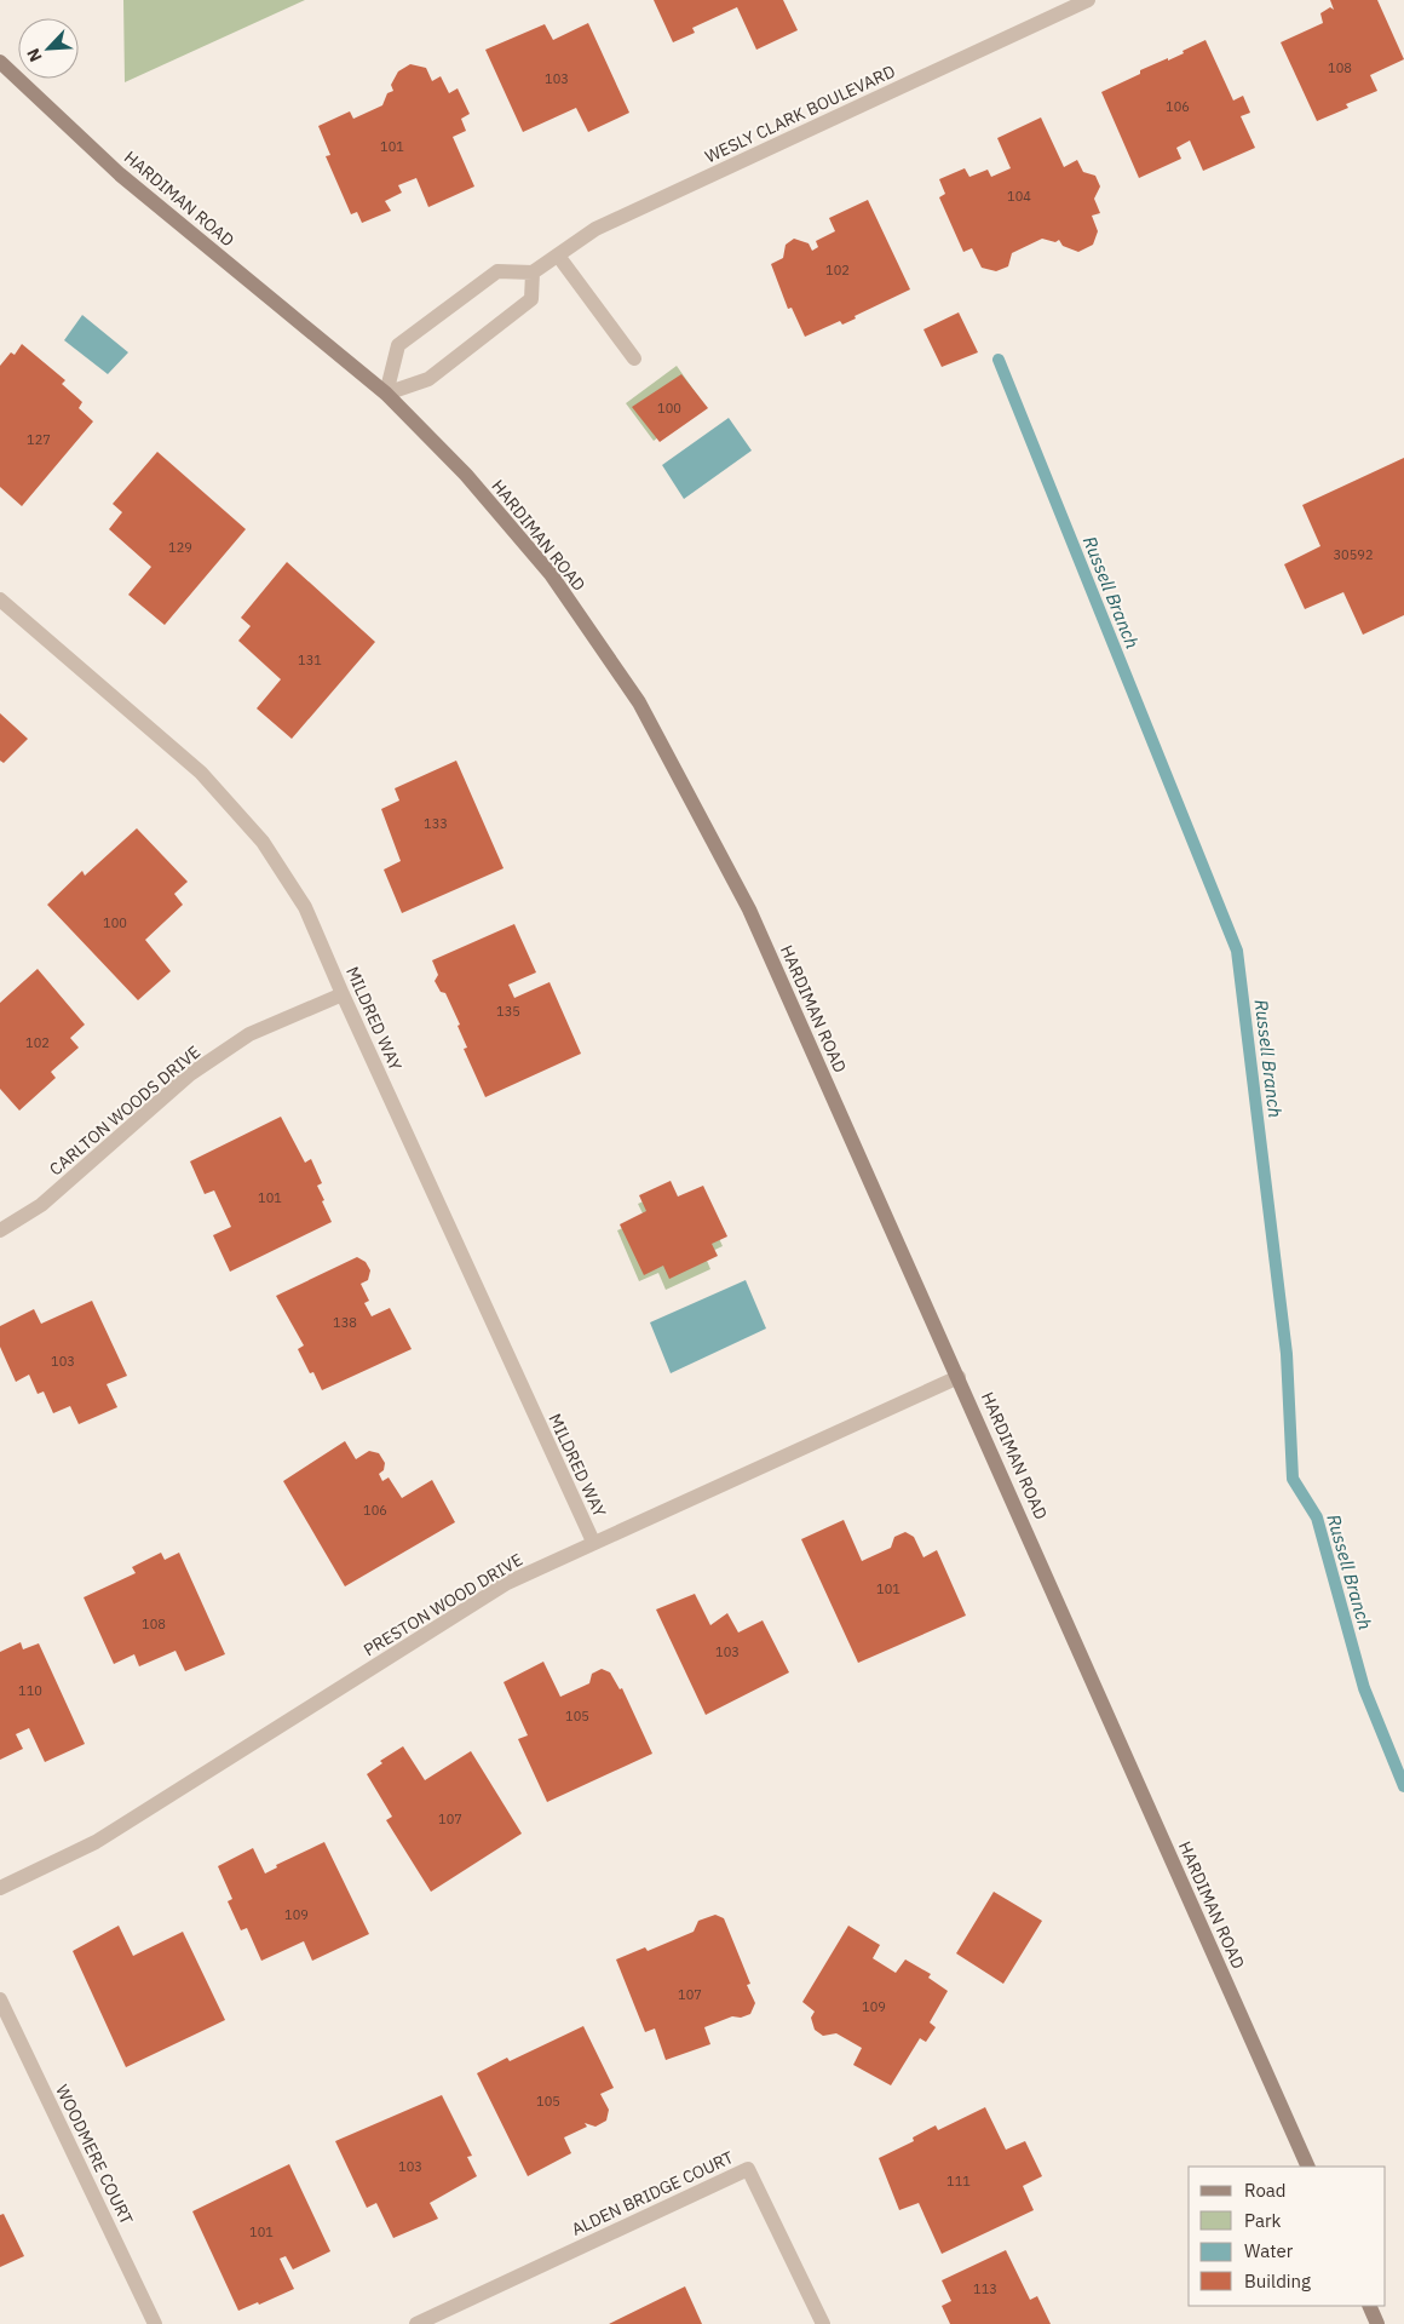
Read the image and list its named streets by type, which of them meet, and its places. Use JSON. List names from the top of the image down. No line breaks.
{"streets":{"street":["WESLY CLARK BOULEVARD","HARDIMAN ROAD","MILDRED WAY","CARLTON WOODS DRIVE","PRESTON WOOD DRIVE","WOODMERE COURT","ALDEN BRIDGE COURT"]},"crossings":[["HARDIMAN ROAD","PRESTON WOOD DRIVE"],["MILDRED WAY","CARLTON WOODS DRIVE"],["MILDRED WAY","PRESTON WOOD DRIVE"]],"water":["Russell Branch"],"house_numbers":["108","103","106","101","104","102","100","127","129","30592","131","133","100","135","102","101","138","103","106","101","108","103","110","105","107","109","107","109","105","103","111","101","113"],"legend":["Road","Park","Water","Building"],"north":"bottom left"}
